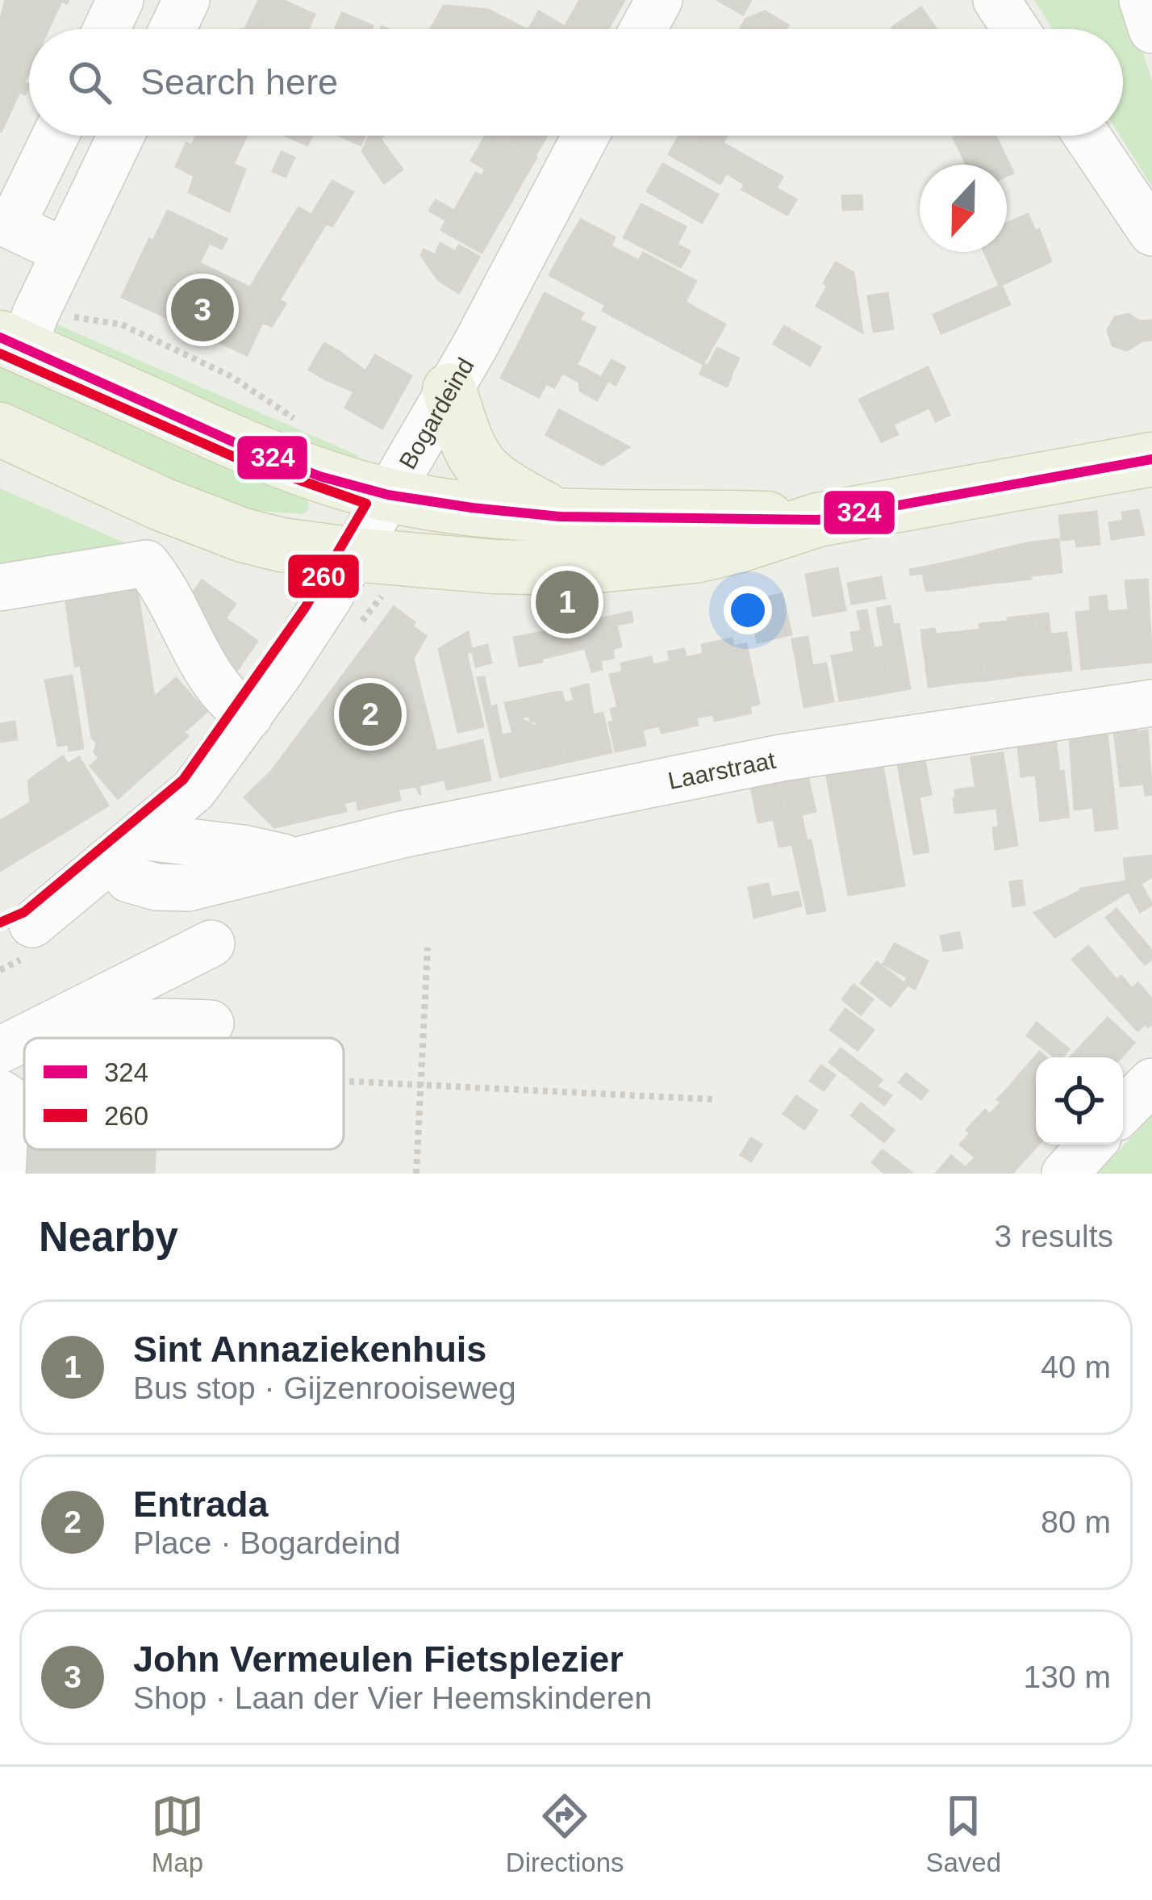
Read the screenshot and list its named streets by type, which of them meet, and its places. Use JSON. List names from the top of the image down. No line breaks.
{"streets":{"street":["Bogardeind","Laarstraat"]},"crossings":[["Bogardeind","Laarstraat"]],"lines":["transit line 324","transit line 260"],"legend":["324","260"],"north":"bottom","page":{"search":"Search here","pins":["3","1","2"],"heading":["Nearby","3 results"],"list":[{"mark":"1","name":"Sint Annaziekenhuis","note":"Bus stop · Gijzenrooiseweg","value":"40 m"},{"mark":"2","name":"Entrada","note":"Place · Bogardeind","value":"80 m"},{"mark":"3","name":"John Vermeulen Fietsplezier","note":"Shop · Laan der Vier Heemskinderen","value":"130 m"}],"nav":["Map","Directions","Saved"]}}
